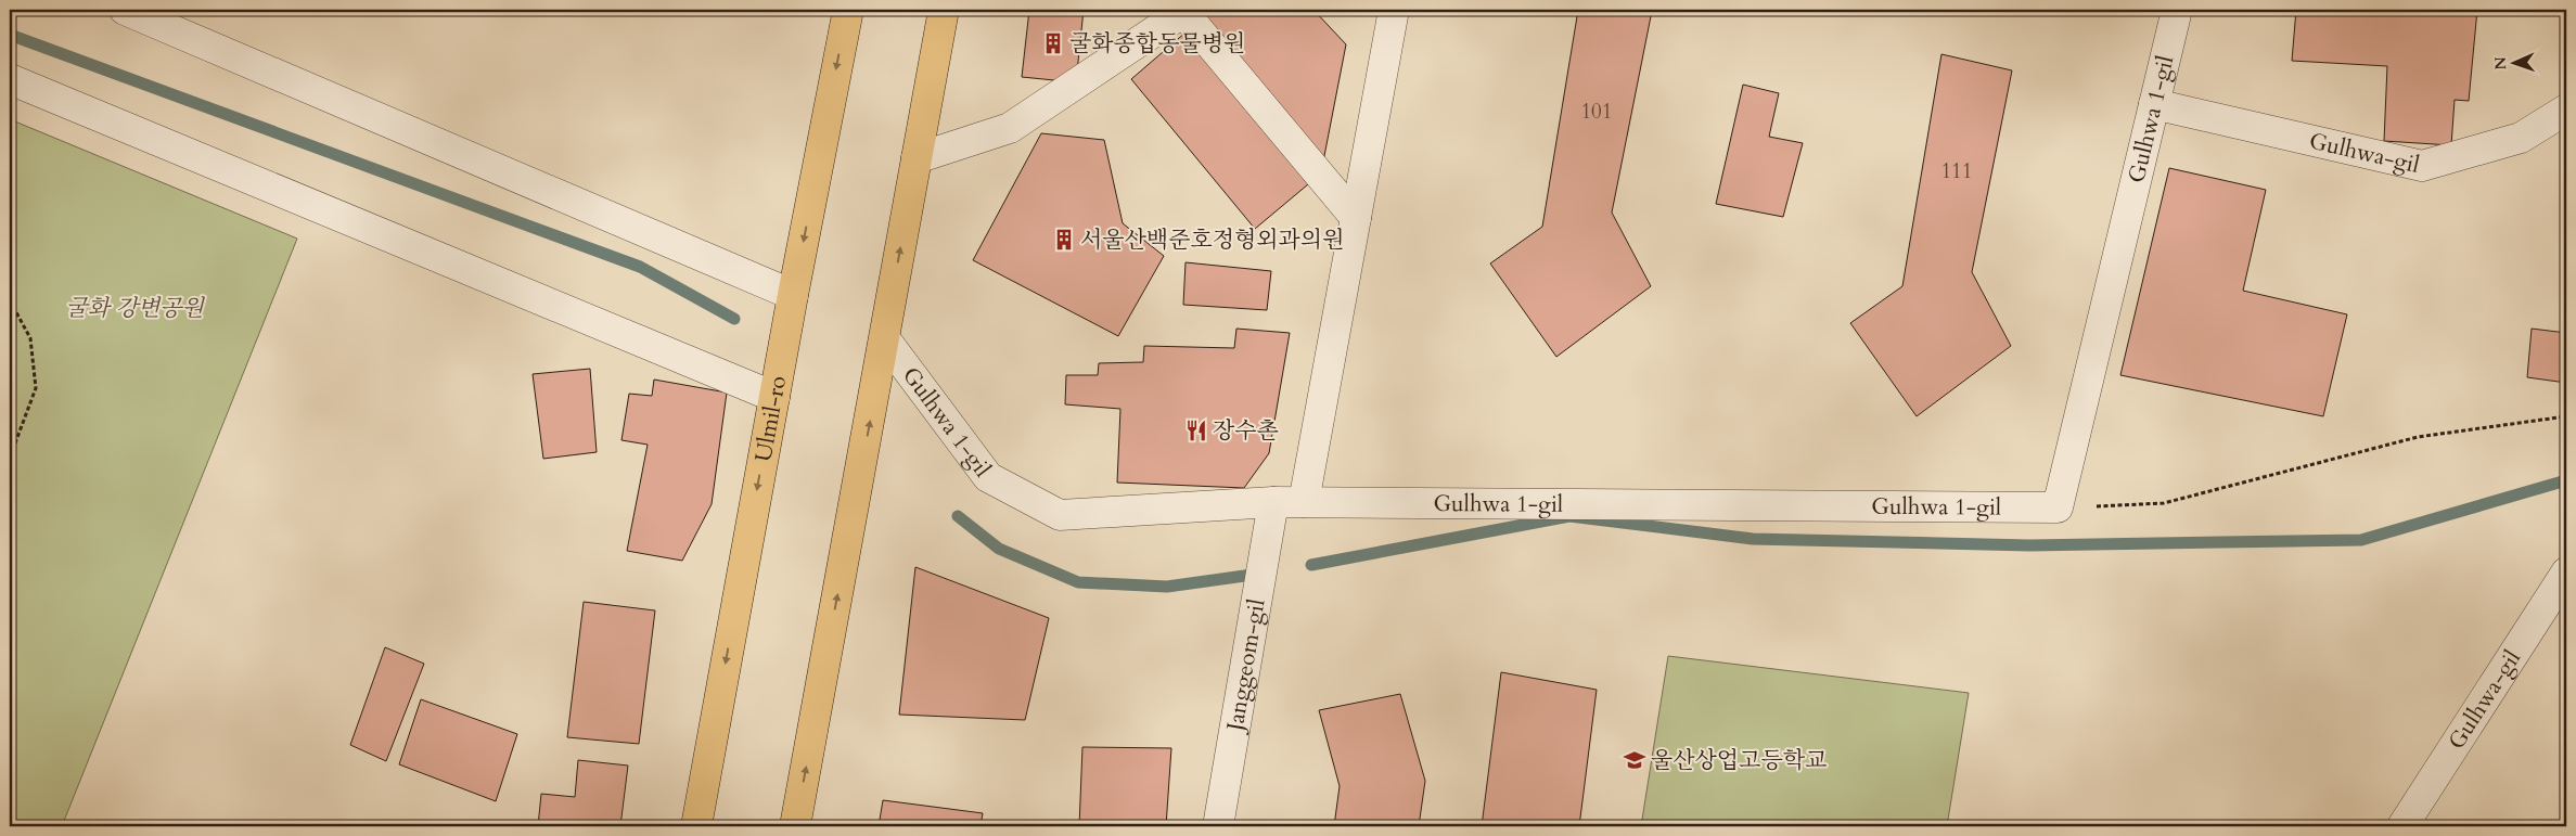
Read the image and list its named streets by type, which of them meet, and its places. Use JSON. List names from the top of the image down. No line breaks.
{"streets":{"main road":["Ulmil-ro"],"street":["Gulhwa 1-gil","Gulhwa-gil","Janggeom-gil"]},"crossings":[["Gulhwa 1-gil","Gulhwa-gil"],["Gulhwa 1-gil","Janggeom-gil"]],"parks":["굴화 강변공원"],"places":{"building":["굴화종합동물병원","서울산백준호정형외과의원"],"restaurant":["장수촌"],"school or university":["울산상업고등학교"]},"house_numbers":["101","111"],"north":"left"}
